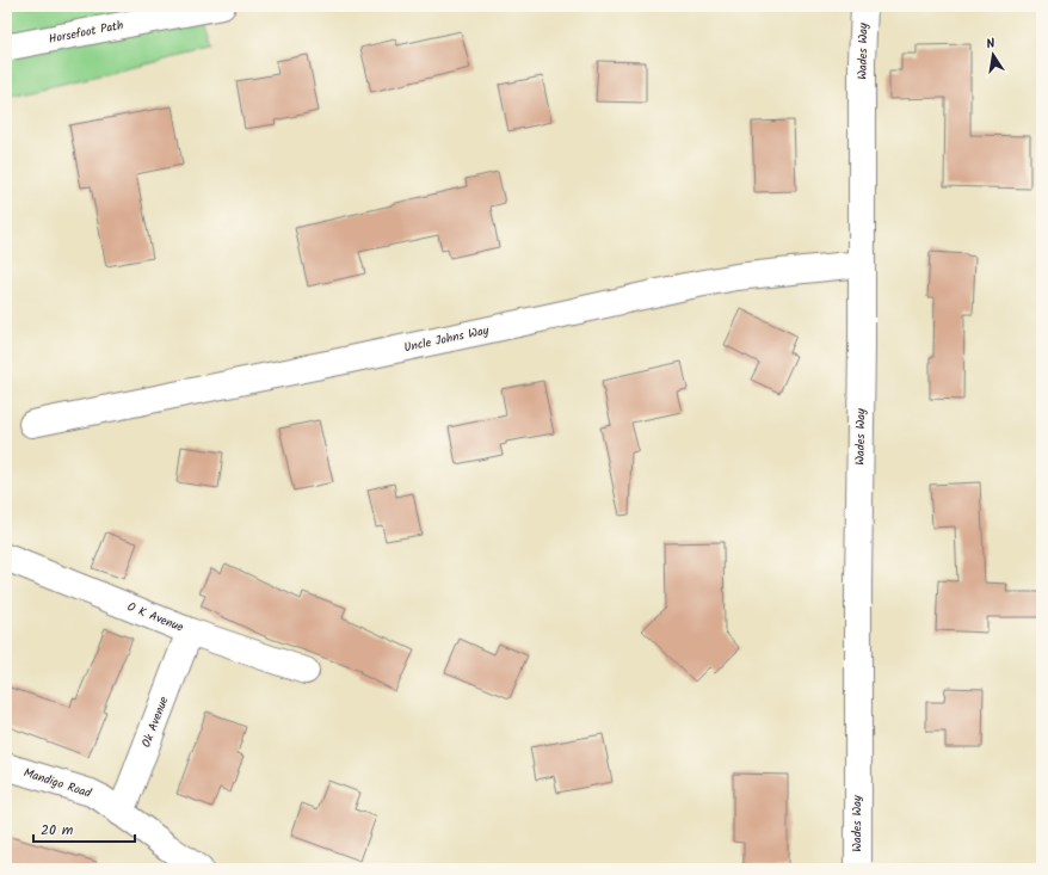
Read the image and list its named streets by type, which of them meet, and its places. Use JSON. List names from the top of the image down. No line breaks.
{"streets":{"street":["Horsefoot Path","Wades Way","Uncle Johns Way","O K Avenue","Ok Avenue","Mandigo Road"]},"crossings":[["Wades Way","Uncle Johns Way"],["O K Avenue","Ok Avenue"],["Ok Avenue","Mandigo Road"]],"scale_bar":"20 m","north":"top"}
